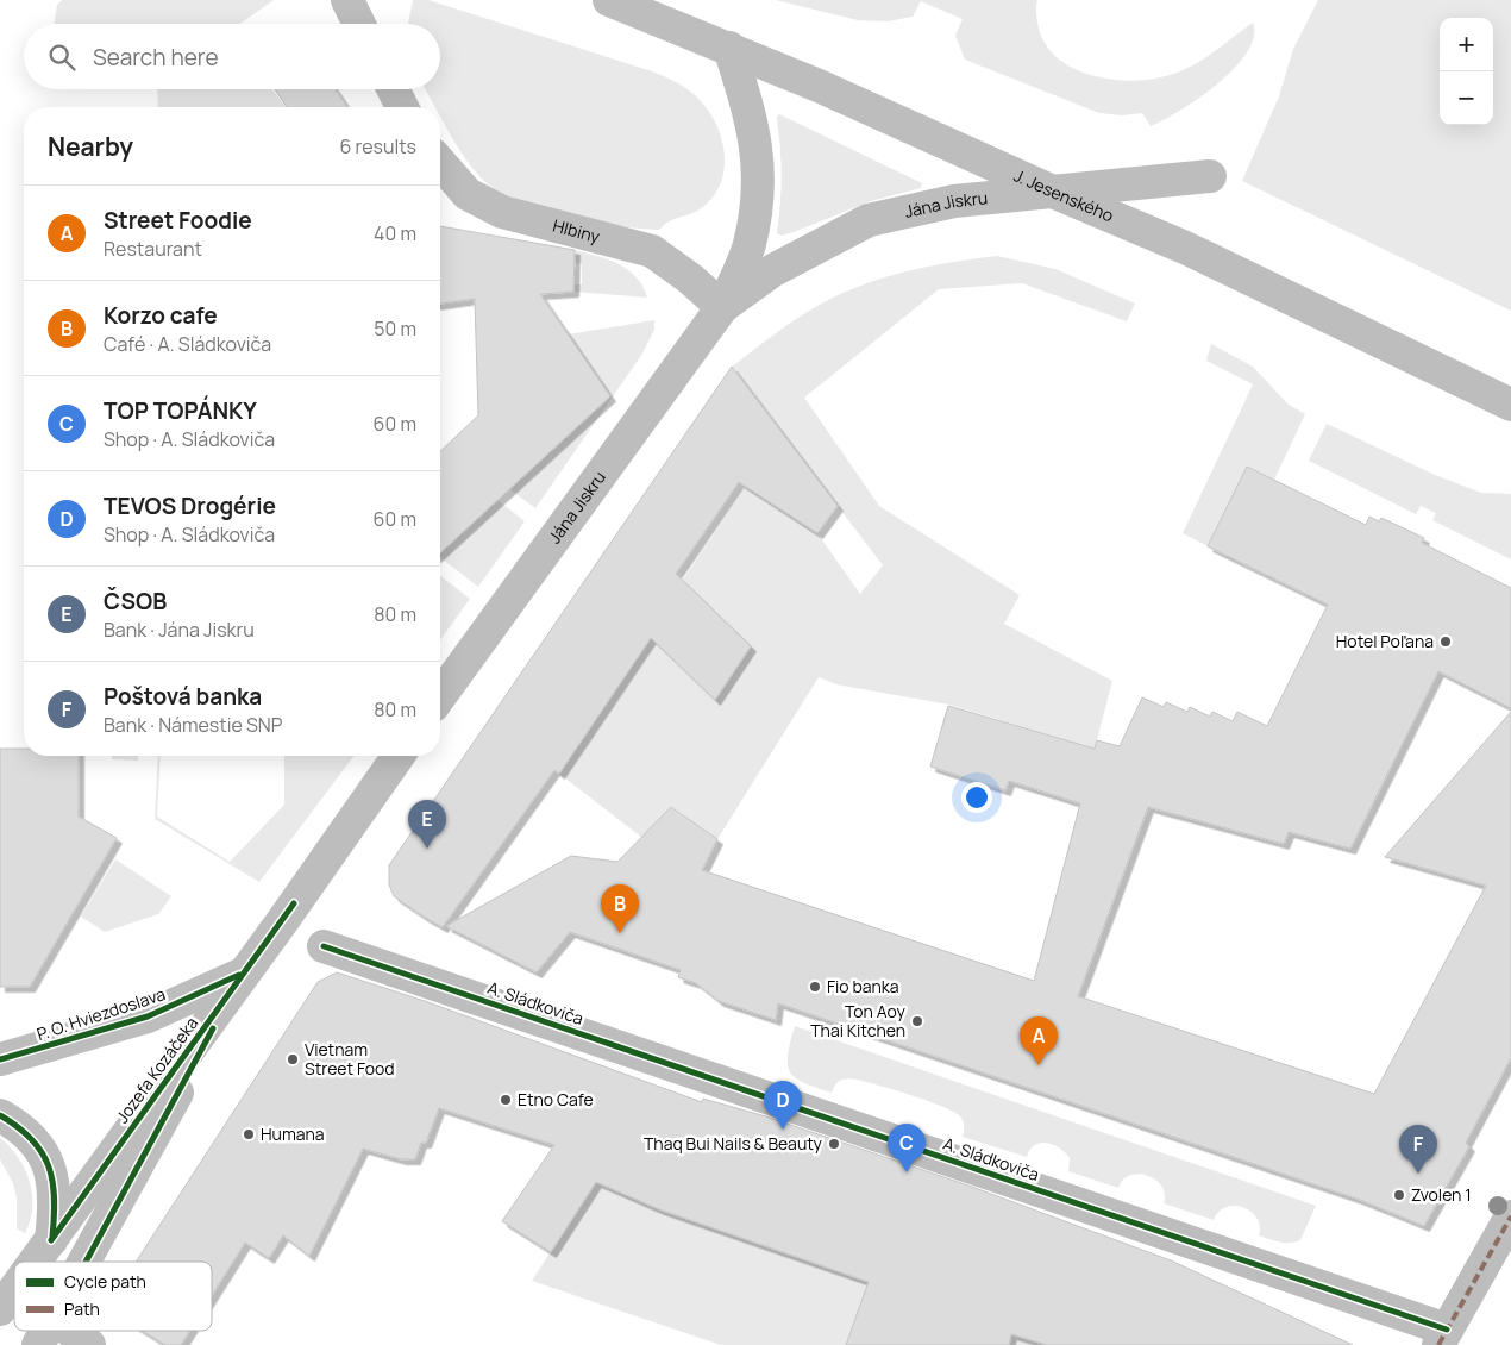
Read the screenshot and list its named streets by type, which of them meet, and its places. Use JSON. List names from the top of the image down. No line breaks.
{"streets":{"street":["J. Jesenského","Jána Jiskru","Hlbiny","A. Sládkoviča","P. O. Hviezdoslava","Jozefa Kozáčeka"]},"crossings":[["J. Jesenského","Jána Jiskru"],["Jána Jiskru","Hlbiny"],["P. O. Hviezdoslava","Jozefa Kozáčeka"]],"places":["Hotel Poľana","Fio banka","Ton Aoy Thai Kitchen","Vietnam Street Food","Etno Cafe","Humana","Thaq Bui Nails & Beauty","Zvolen 1"],"legend":["Cycle path","Path"],"page":{"map_buttons":["+","−"],"search":"Search here","heading":["Nearby","6 results"],"list":[{"mark":"A","name":"Street Foodie","note":"Restaurant","value":"40 m"},{"mark":"B","name":"Korzo cafe","note":"Café · A. Sládkoviča","value":"50 m"},{"mark":"C","name":"TOP TOPÁNKY","note":"Shop · A. Sládkoviča","value":"60 m"},{"mark":"D","name":"TEVOS Drogérie","note":"Shop · A. Sládkoviča","value":"60 m"},{"mark":"E","name":"ČSOB","note":"Bank · Jána Jiskru","value":"80 m"},{"mark":"F","name":"Poštová banka","note":"Bank · Námestie SNP","value":"80 m"}],"pins":["E","B","A","D","C","F"]}}
